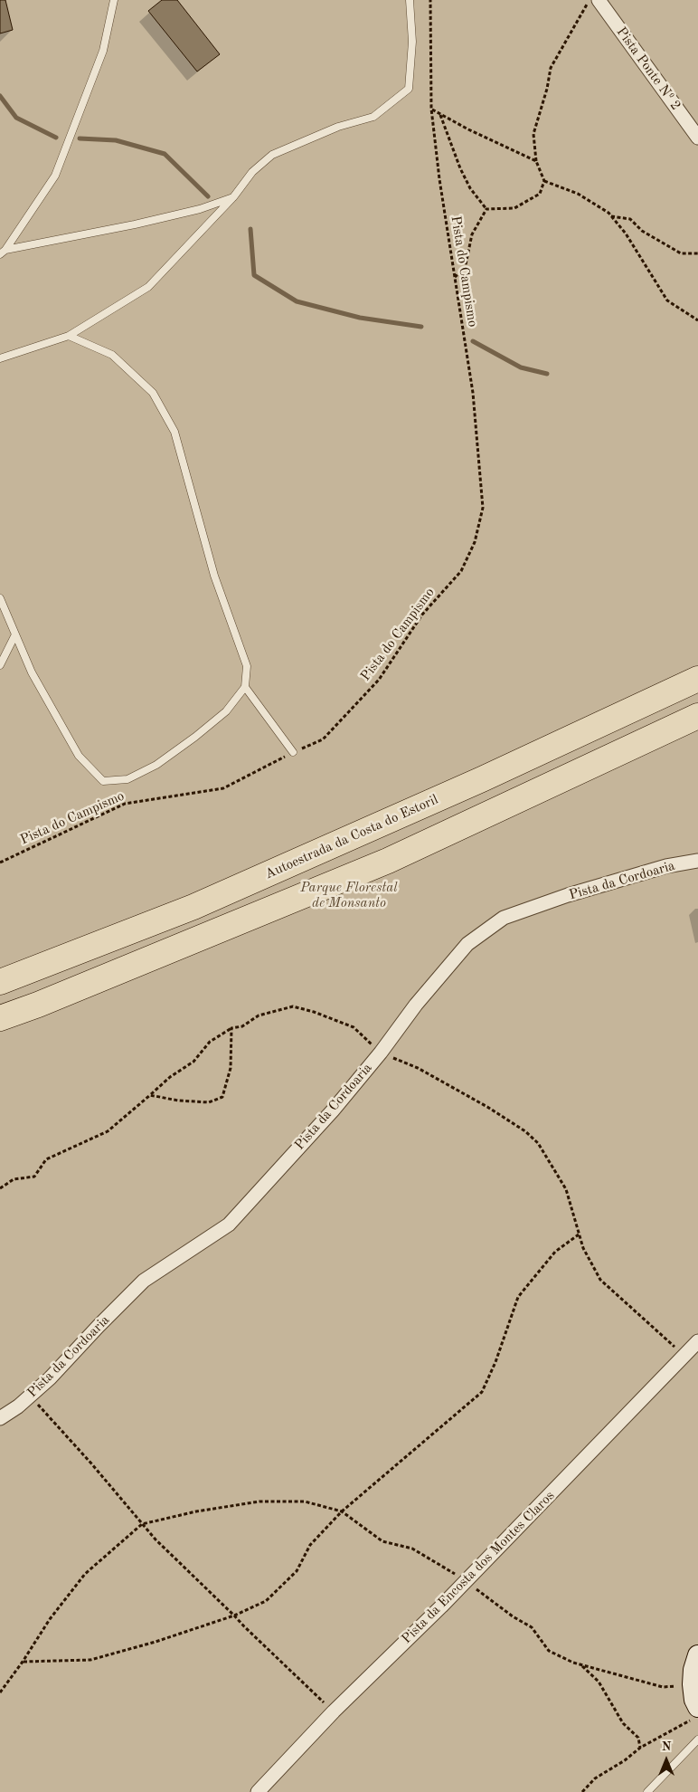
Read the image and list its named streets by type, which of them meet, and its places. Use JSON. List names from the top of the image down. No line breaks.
{"streets":{"highway":["Autoestrada da Costa do Estoril"],"street":["Pista Ponte Nº 2","Pista da Cordoaria","Pista da Encosta dos Montes Claros"],"path":["Pista do Campismo"]},"parks":["Parque Florestal de Monsanto"],"north":"top"}
